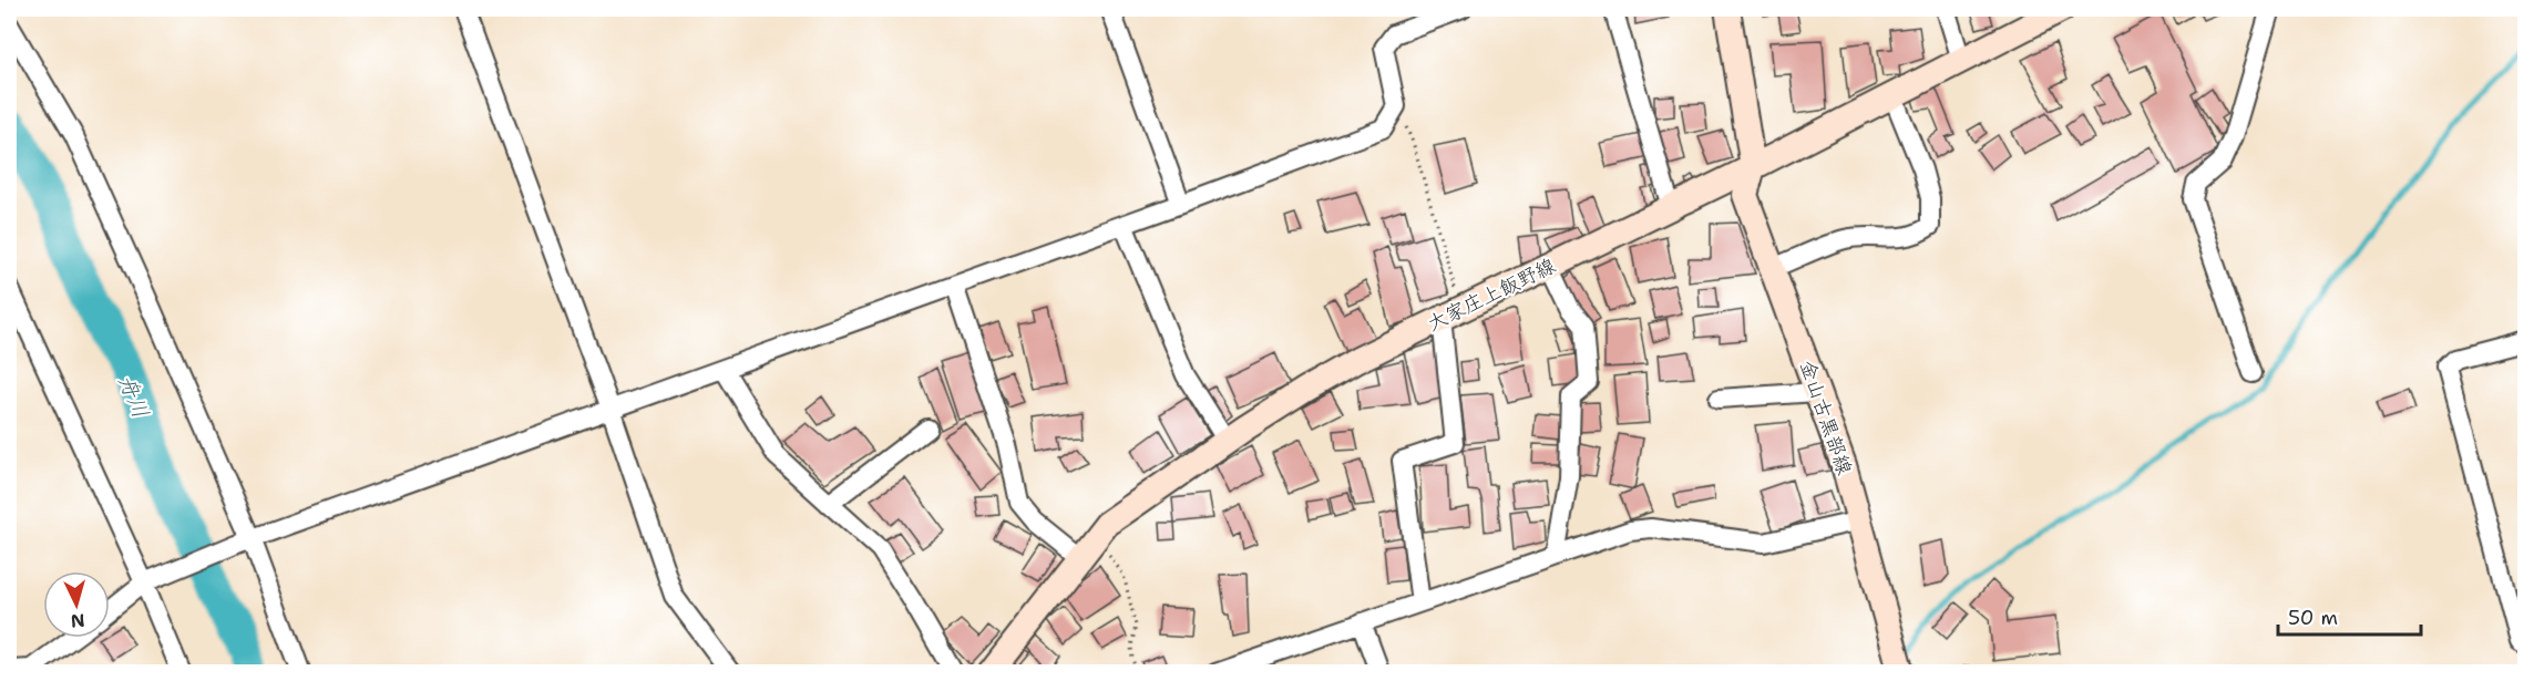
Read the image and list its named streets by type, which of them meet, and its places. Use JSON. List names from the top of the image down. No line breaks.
{"streets":{"main road":["大家庄上飯野線","金山古黒部線"]},"crossings":[["大家庄上飯野線","金山古黒部線"]],"water":["舟川"],"scale_bar":"50 m","north":"bottom"}
